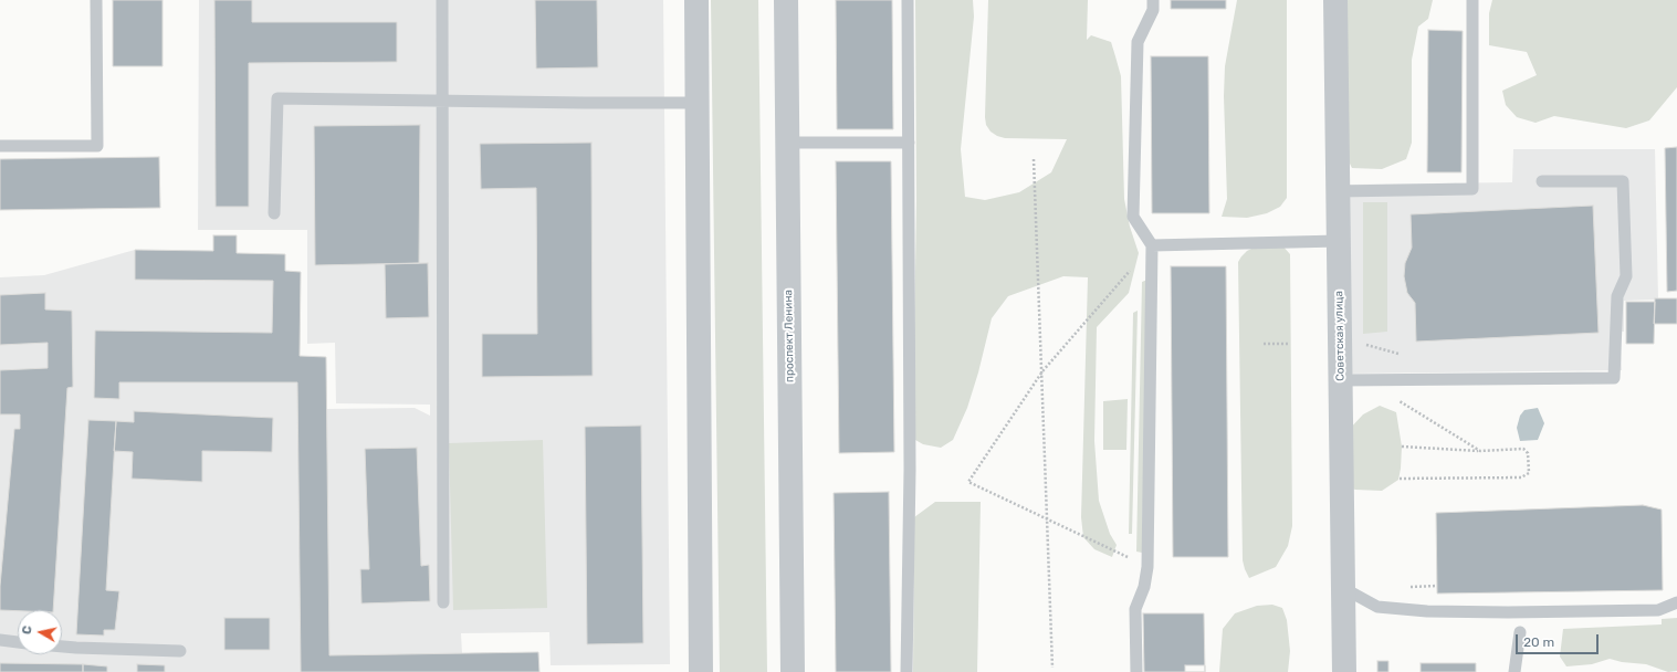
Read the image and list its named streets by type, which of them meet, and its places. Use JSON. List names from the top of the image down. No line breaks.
{"streets":{"street":["проспект Ленина","Советская улица"]},"scale_bar":"20 m","north":"left"}
